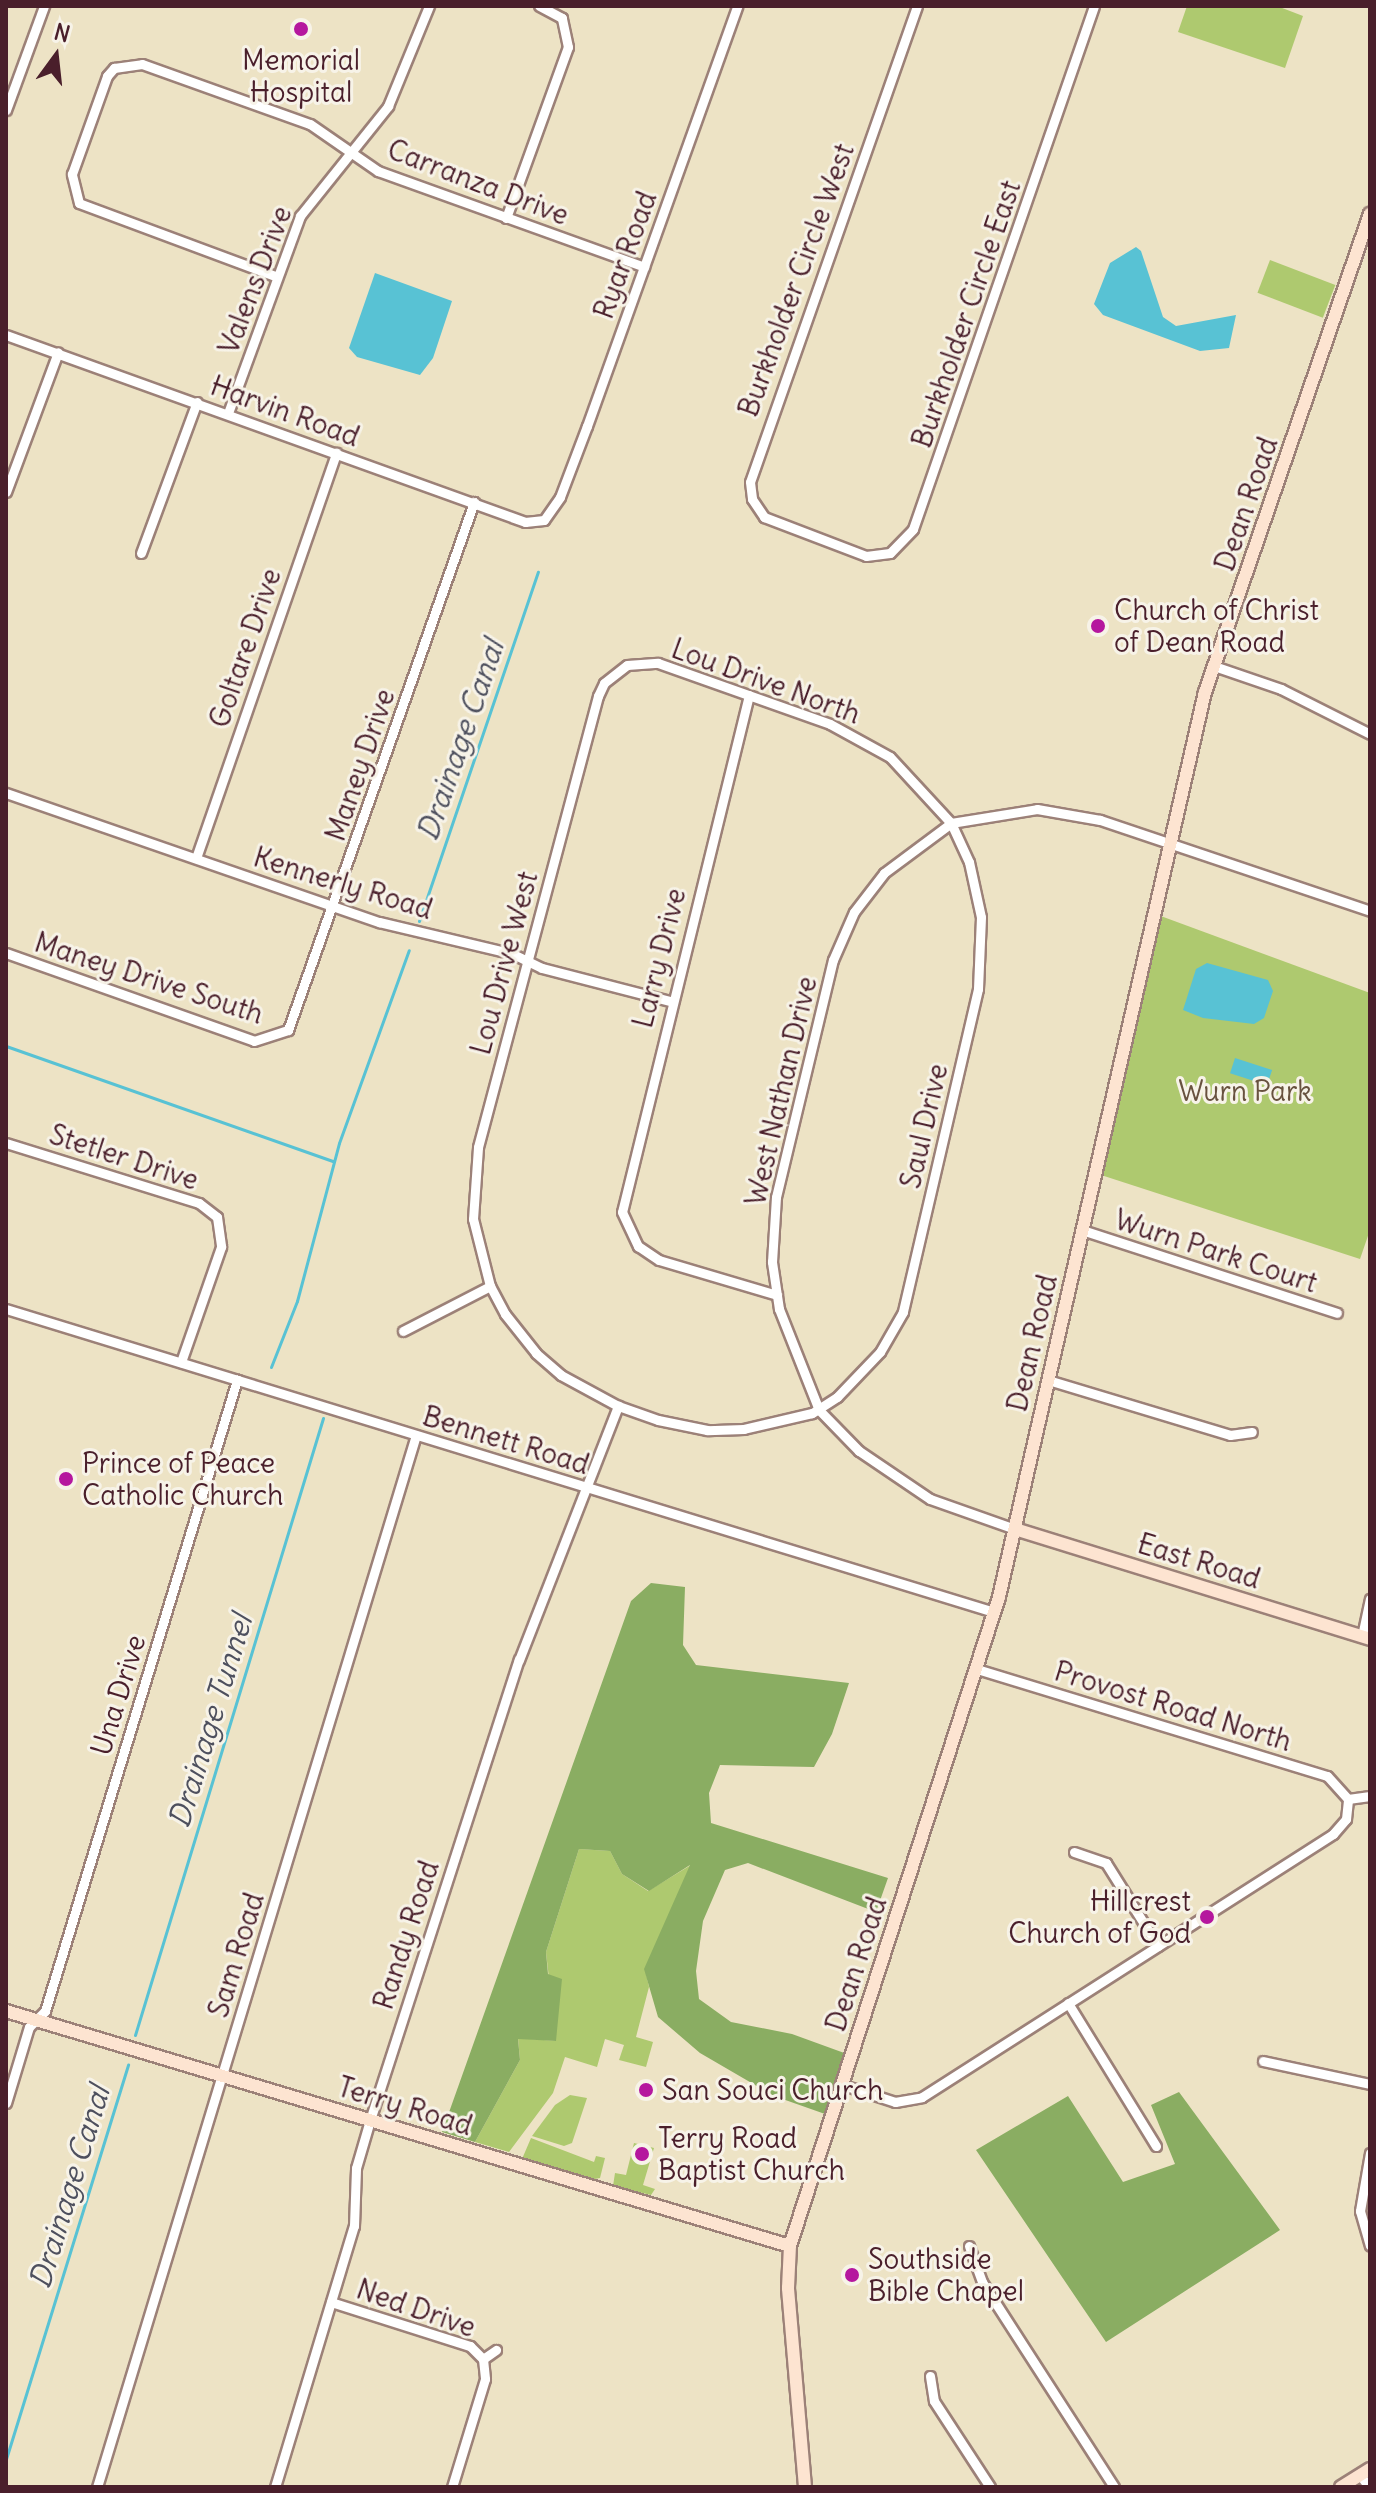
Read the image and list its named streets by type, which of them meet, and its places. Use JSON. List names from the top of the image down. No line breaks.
{"streets":{"main road":["Dean Road","East Road","Terry Road"],"street":["Carranza Drive","Ryar Road","Valens Drive","Burkholder Circle West","Burkholder Circle East","Harvin Road","Goltare Drive","Lou Drive North","Maney Drive","Kennerly Road","Larry Drive","Lou Drive West","Maney Drive South","West Nathan Drive","Saul Drive","Stetler Drive","Wurn Park Court","Bennett Road","Una Drive","Provost Road North","Randy Road","Sam Road","Ned Drive"]},"crossings":[["Carranza Drive","Ryar Road"],["Carranza Drive","Valens Drive"],["Ryar Road","Harvin Road"],["Valens Drive","Harvin Road"],["Burkholder Circle West","Burkholder Circle East"],["Harvin Road","Goltare Drive"],["Harvin Road","Maney Drive"],["Dean Road","West Nathan Drive"],["Dean Road","Wurn Park Court"],["Dean Road","Bennett Road"],["Dean Road","East Road"],["Dean Road","Provost Road North"],["Dean Road","Terry Road"],["Goltare Drive","Kennerly Road"],["Lou Drive North","Larry Drive"],["Lou Drive North","Lou Drive West"],["Lou Drive North","West Nathan Drive"],["Lou Drive North","Saul Drive"],["Maney Drive","Kennerly Road"],["Maney Drive","Maney Drive South"],["Kennerly Road","Larry Drive"],["Kennerly Road","Lou Drive West"],["Larry Drive","West Nathan Drive"],["West Nathan Drive","Saul Drive"],["West Nathan Drive","East Road"],["Stetler Drive","Bennett Road"],["Bennett Road","Una Drive"],["Bennett Road","Randy Road"],["Bennett Road","Sam Road"],["Una Drive","Terry Road"],["Randy Road","Terry Road"],["Randy Road","Ned Drive"],["Sam Road","Terry Road"]],"water":["Drainage Canal","Drainage Tunnel"],"parks":["Wurn Park"],"places":["Memorial Hospital","Church of Christ of Dean Road","Prince of Peace Catholic Church","Hillcrest Church of God","San Souci Church","Terry Road Baptist Church","Southside Bible Chapel"],"north":"top"}
